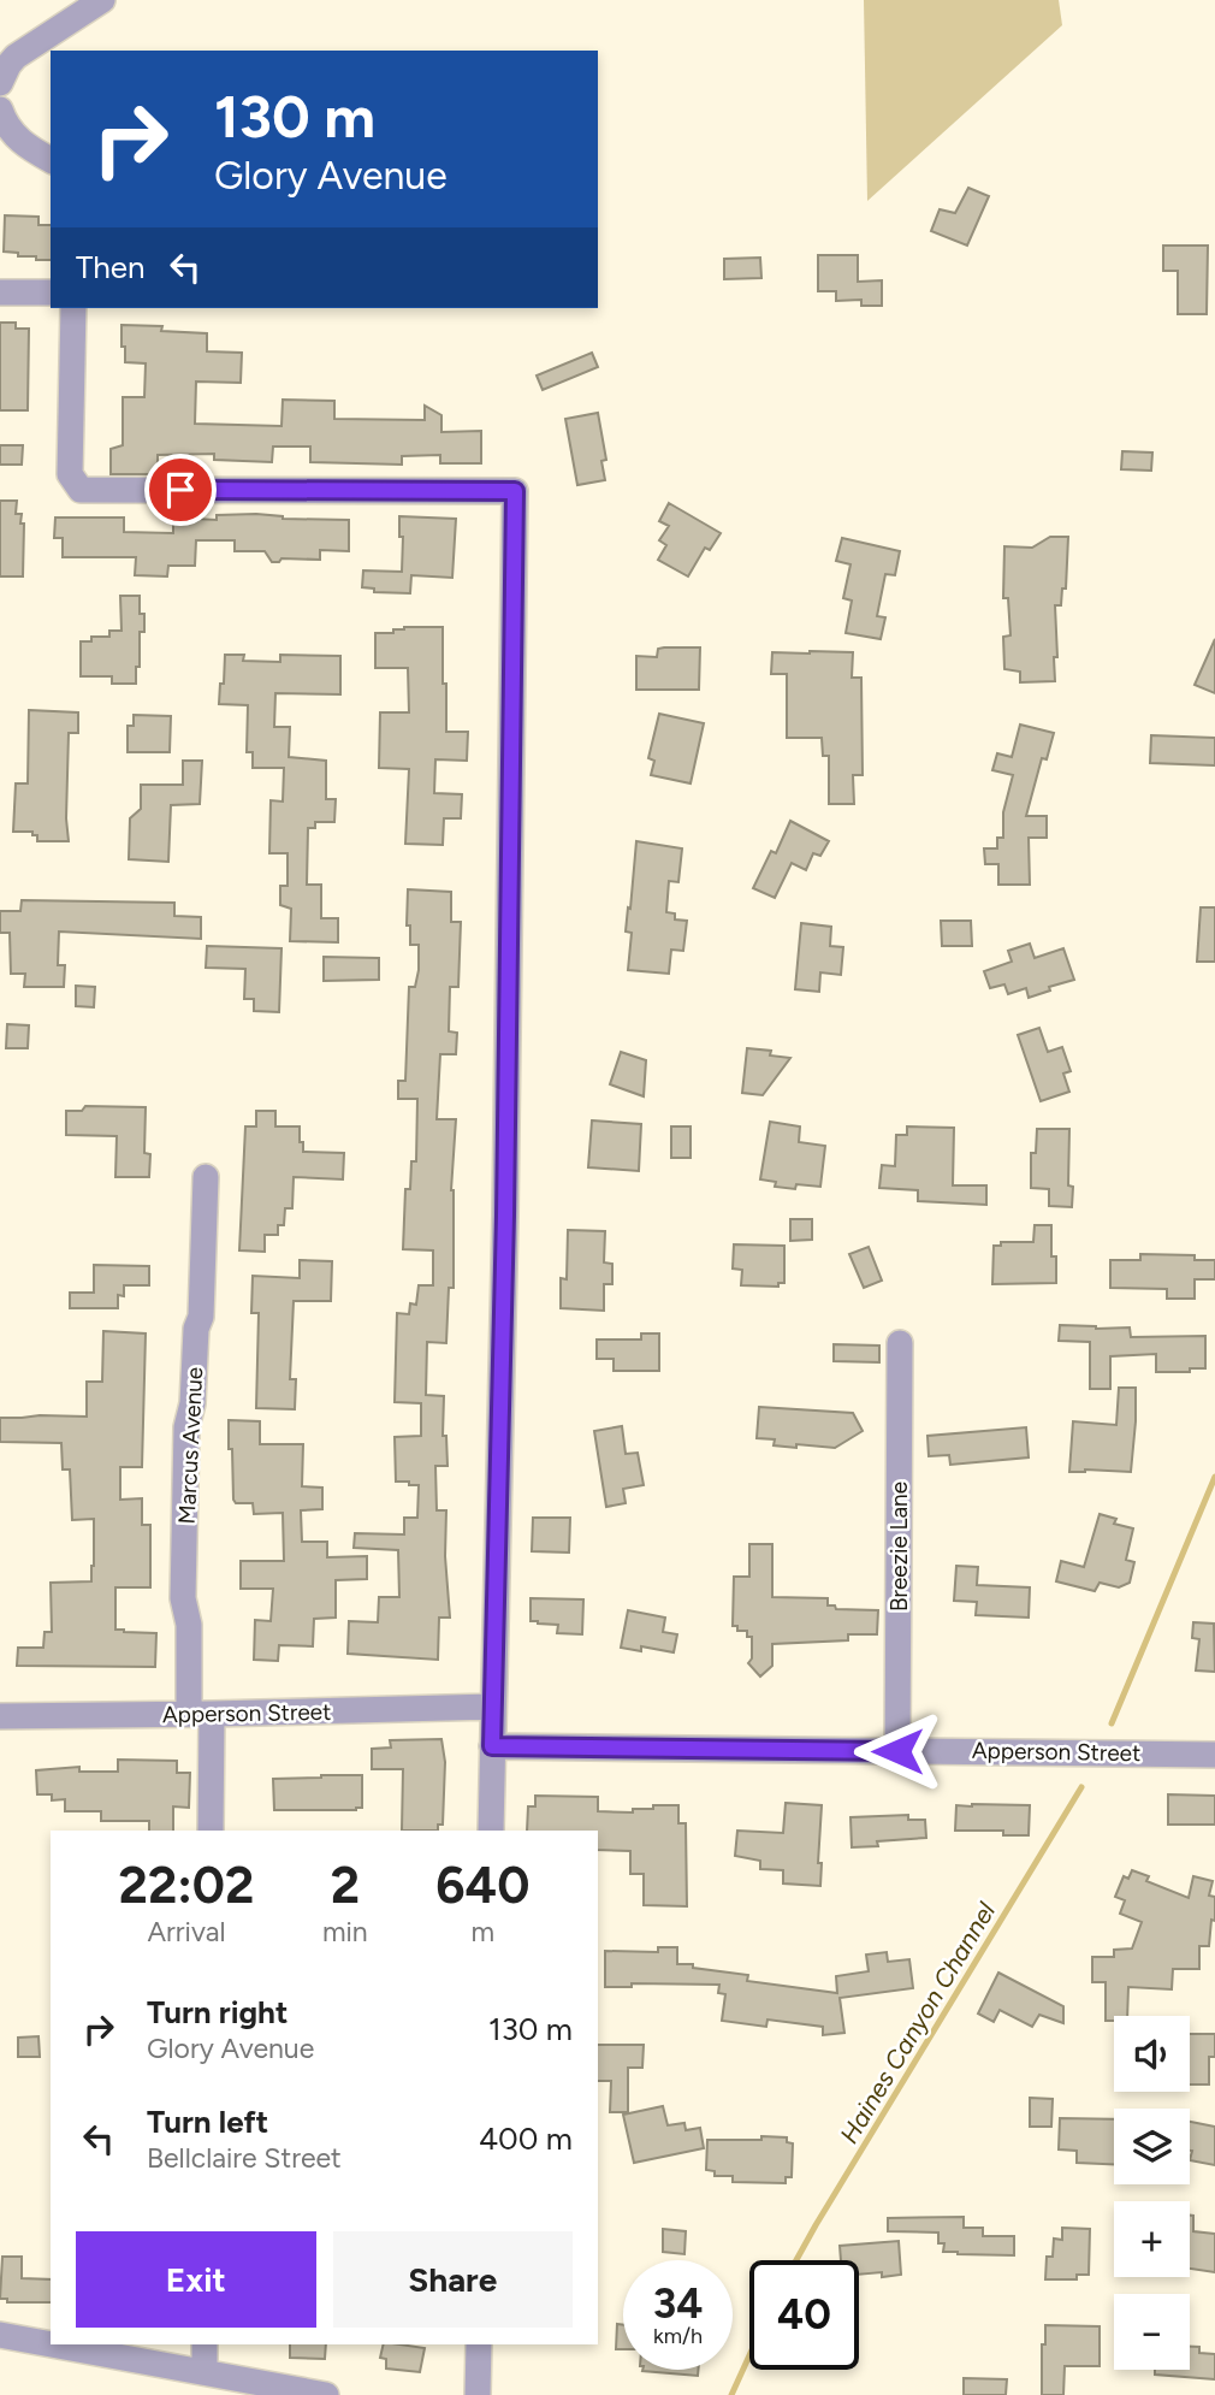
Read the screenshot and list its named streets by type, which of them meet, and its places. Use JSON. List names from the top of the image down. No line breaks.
{"streets":{"street":["Marcus Avenue","Breezie Lane","Apperson Street"]},"crossings":[["Marcus Avenue","Apperson Street"],["Breezie Lane","Apperson Street"]],"water":["Haines Canyon Channel"],"page":{"turn":["130 m","Glory Avenue"],"then":"Then","eta":["22:02","Arrival","2","min","640","m"],"list":[{"name":"Turn right","note":"Glory Avenue","value":"130 m"},{"name":"Turn left","note":"Bellclaire Street","value":"400 m"}],"map_buttons":["+","−"],"buttons":["Exit","Share"],"speed":"34 km/h","limit":"40"}}
